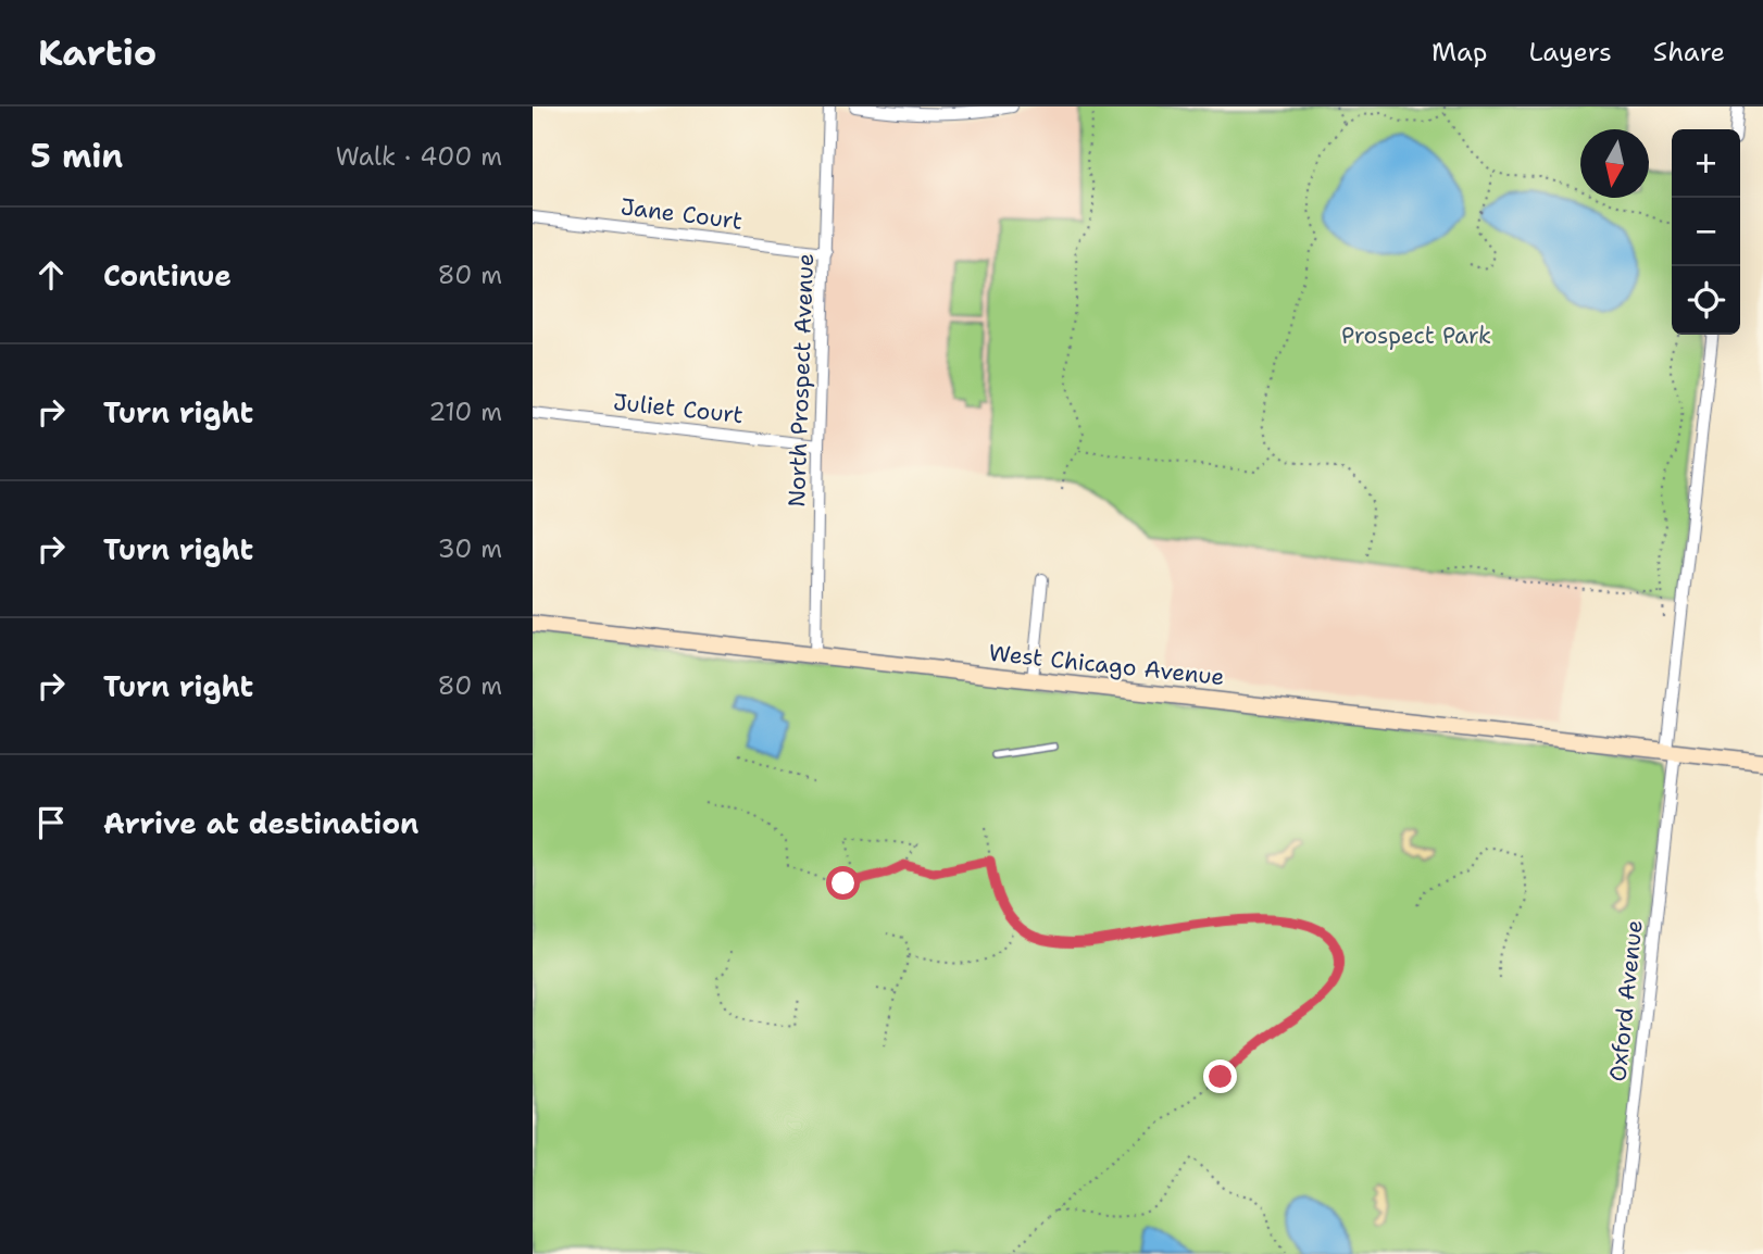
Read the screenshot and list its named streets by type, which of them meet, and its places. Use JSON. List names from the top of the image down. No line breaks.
{"streets":{"main road":["West Chicago Avenue"],"street":["Jane Court","North Prospect Avenue","Juliet Court","Oxford Avenue"]},"crossings":[["Jane Court","North Prospect Avenue"],["North Prospect Avenue","Juliet Court"],["North Prospect Avenue","West Chicago Avenue"],["West Chicago Avenue","Oxford Avenue"]],"parks":["Prospect Park"],"north":"bottom","page":{"header":"Kartio","nav":["Map","Layers","Share"],"heading":["5 min","Walk · 400 m"],"map_buttons":["+","−"],"list":[["Continue","80 m"],["Turn right","210 m"],["Turn right","30 m"],["Turn right","80 m"],"Arrive at destination"]}}
